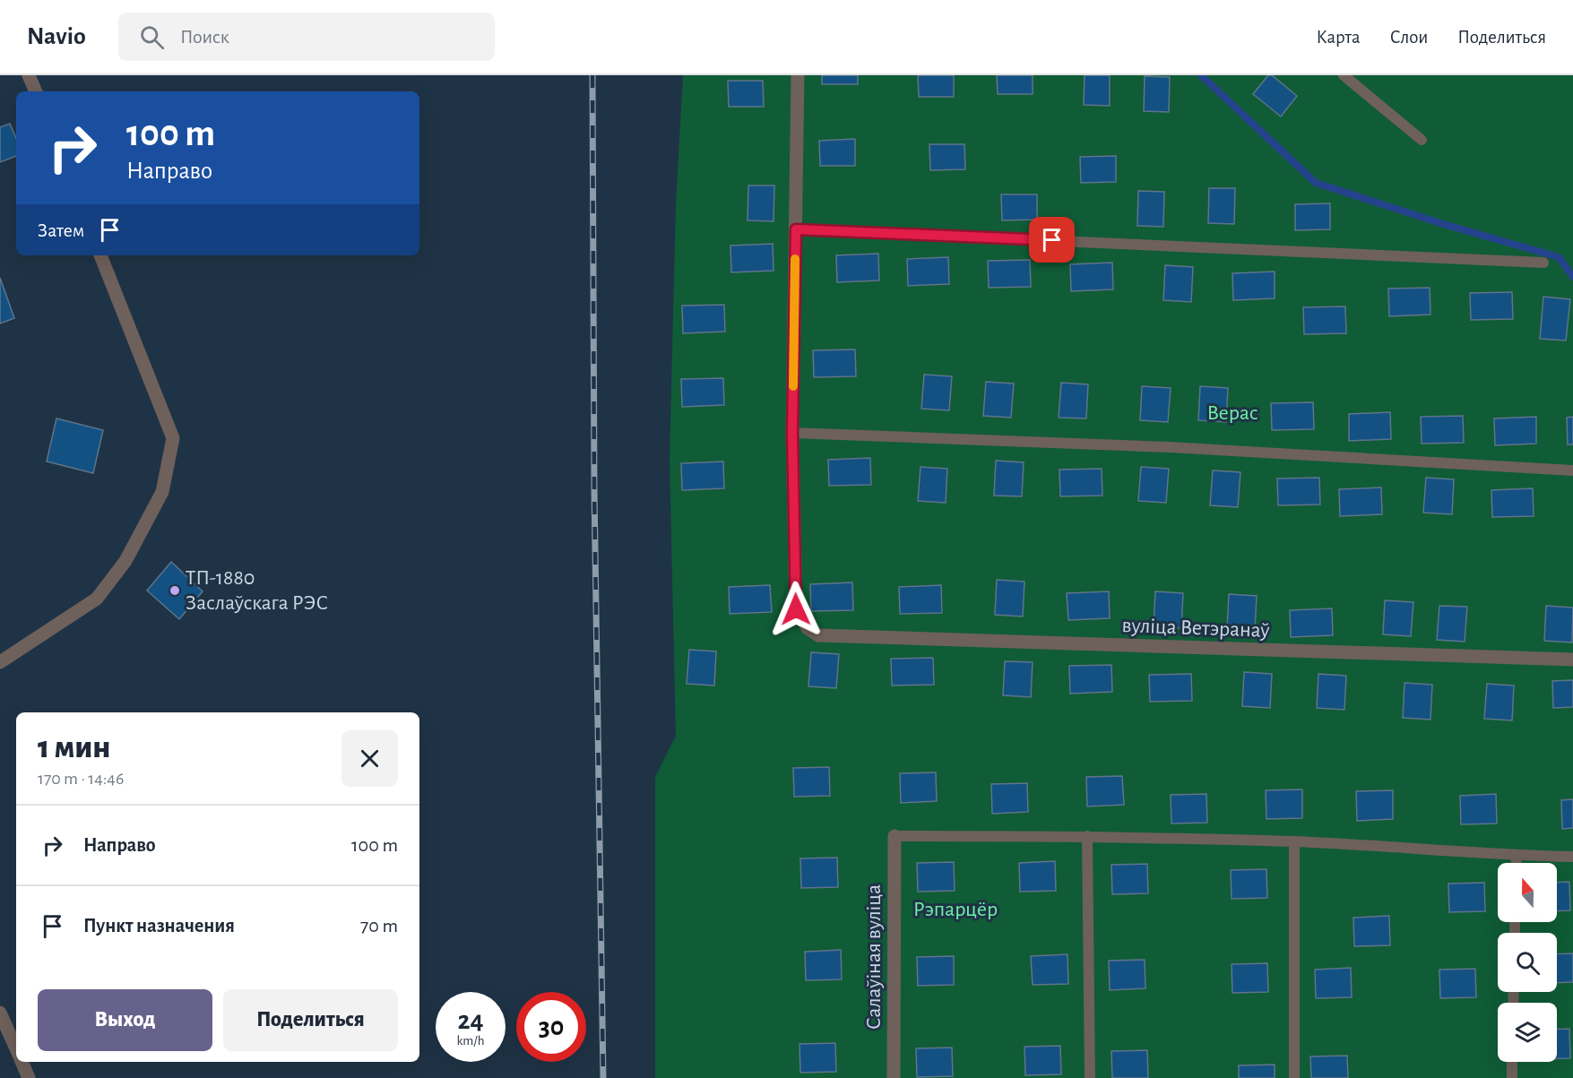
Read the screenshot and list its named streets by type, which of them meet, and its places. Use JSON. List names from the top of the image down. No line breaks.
{"streets":{"street":["вуліца Ветэранаў","Салаўіная вуліца"]},"parks":["Верас","Рэпарцёр"],"places":["ТП-1880 Заслаўскага РЭС"],"north":"top","page":{"header":"Navio","search":"Поиск","nav":["Карта","Слои","Поделиться"],"turn":["100 m","Направо"],"then":"Затем","heading":["1 мин","170 m · 14:46"],"list":[{"name":"Направо","value":"100 m"},{"name":"Пункт назначения","value":"70 m"}],"buttons":["Выход","Поделиться"],"speed":"24 km/h","limit":"30"}}
